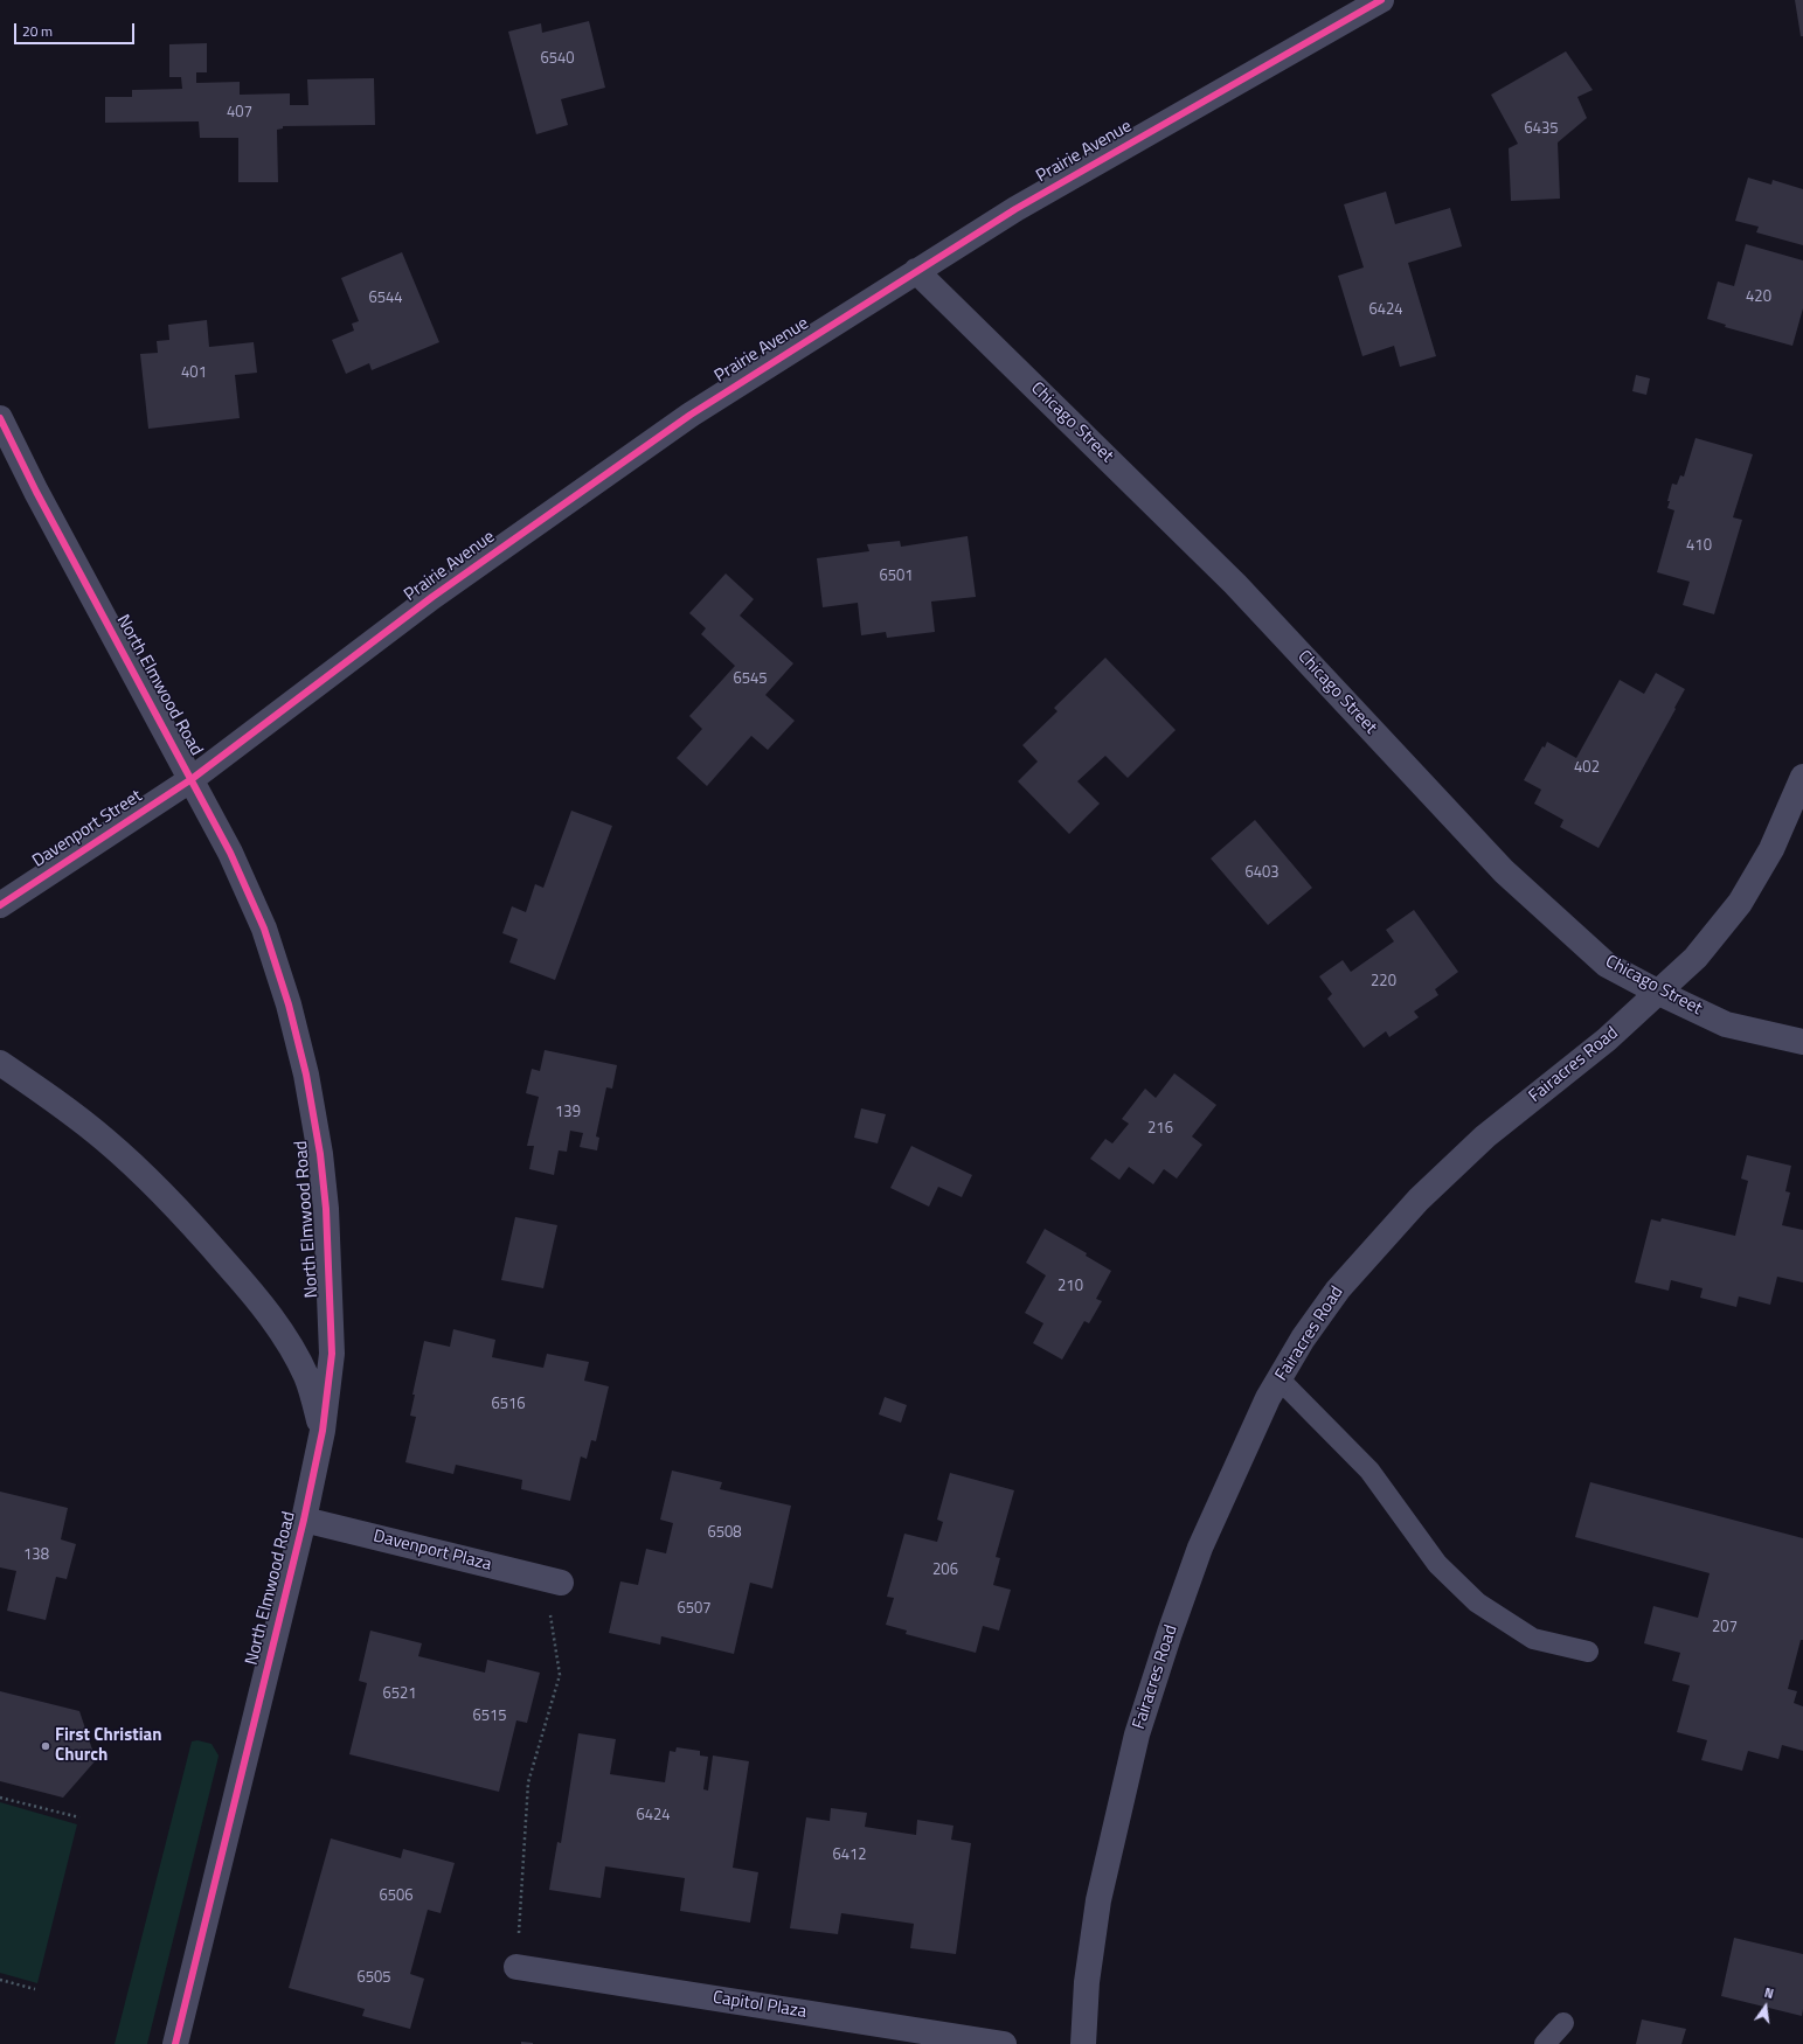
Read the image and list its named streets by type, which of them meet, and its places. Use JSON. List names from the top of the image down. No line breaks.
{"streets":{"street":["Prairie Avenue","Chicago Street","North Elmwood Road","Davenport Street","Fairacres Road","Davenport Plaza","Capitol Plaza"]},"crossings":[["Prairie Avenue","Chicago Street"],["Prairie Avenue","North Elmwood Road"],["Prairie Avenue","Davenport Street"],["Chicago Street","Fairacres Road"],["North Elmwood Road","Davenport Street"],["North Elmwood Road","Davenport Plaza"]],"places":["First Christian Church"],"house_numbers":["6540","407","6435","420","6544","6424","401","410","6501","6545","402","6403","220","139","216","210","6516","6508","138","206","6507","207","6521","6515","6424","6412","6506","6505"],"scale_bar":"20 m","north":"top"}
